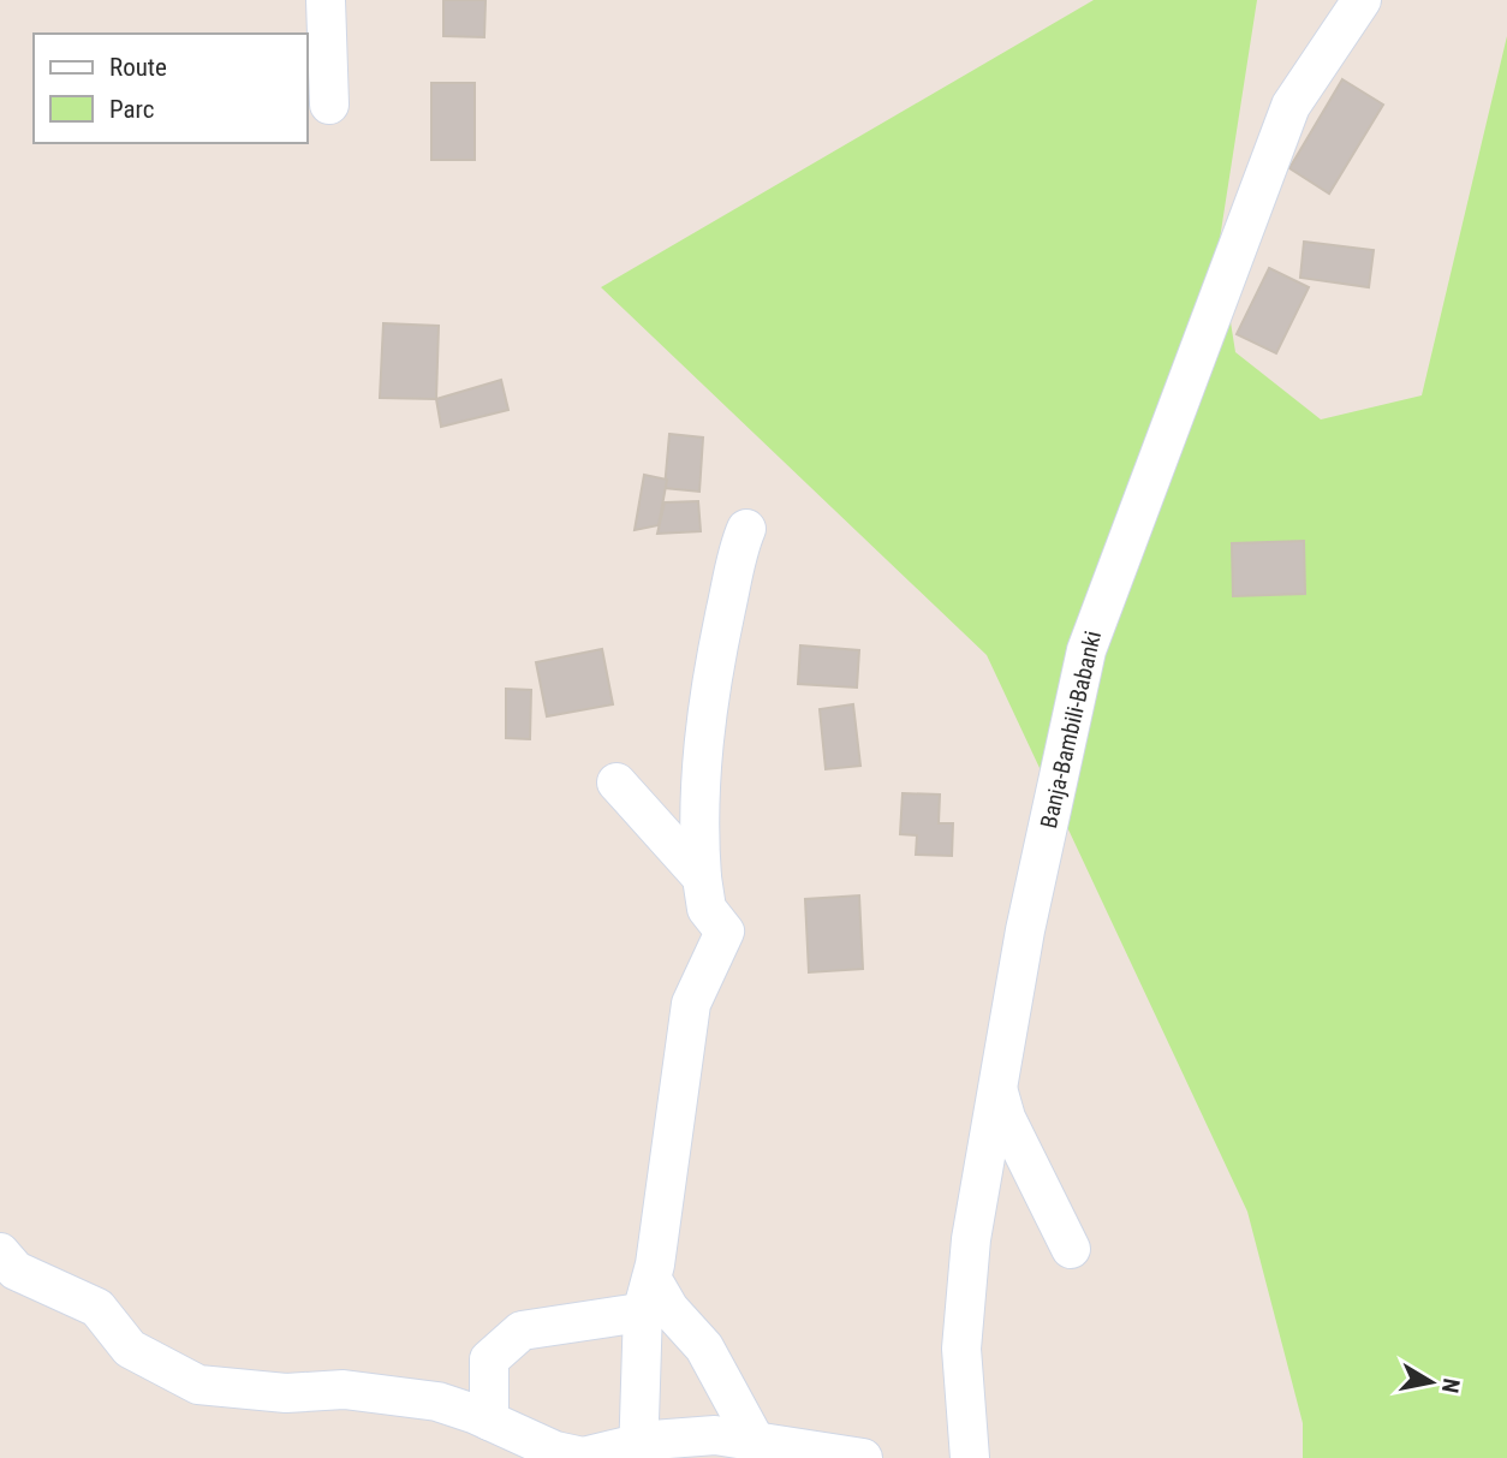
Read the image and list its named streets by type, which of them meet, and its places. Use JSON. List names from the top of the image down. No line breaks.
{"streets":{"street":["Banja-Bambili-Babanki"]},"legend":["Route","Parc"],"north":"right"}
